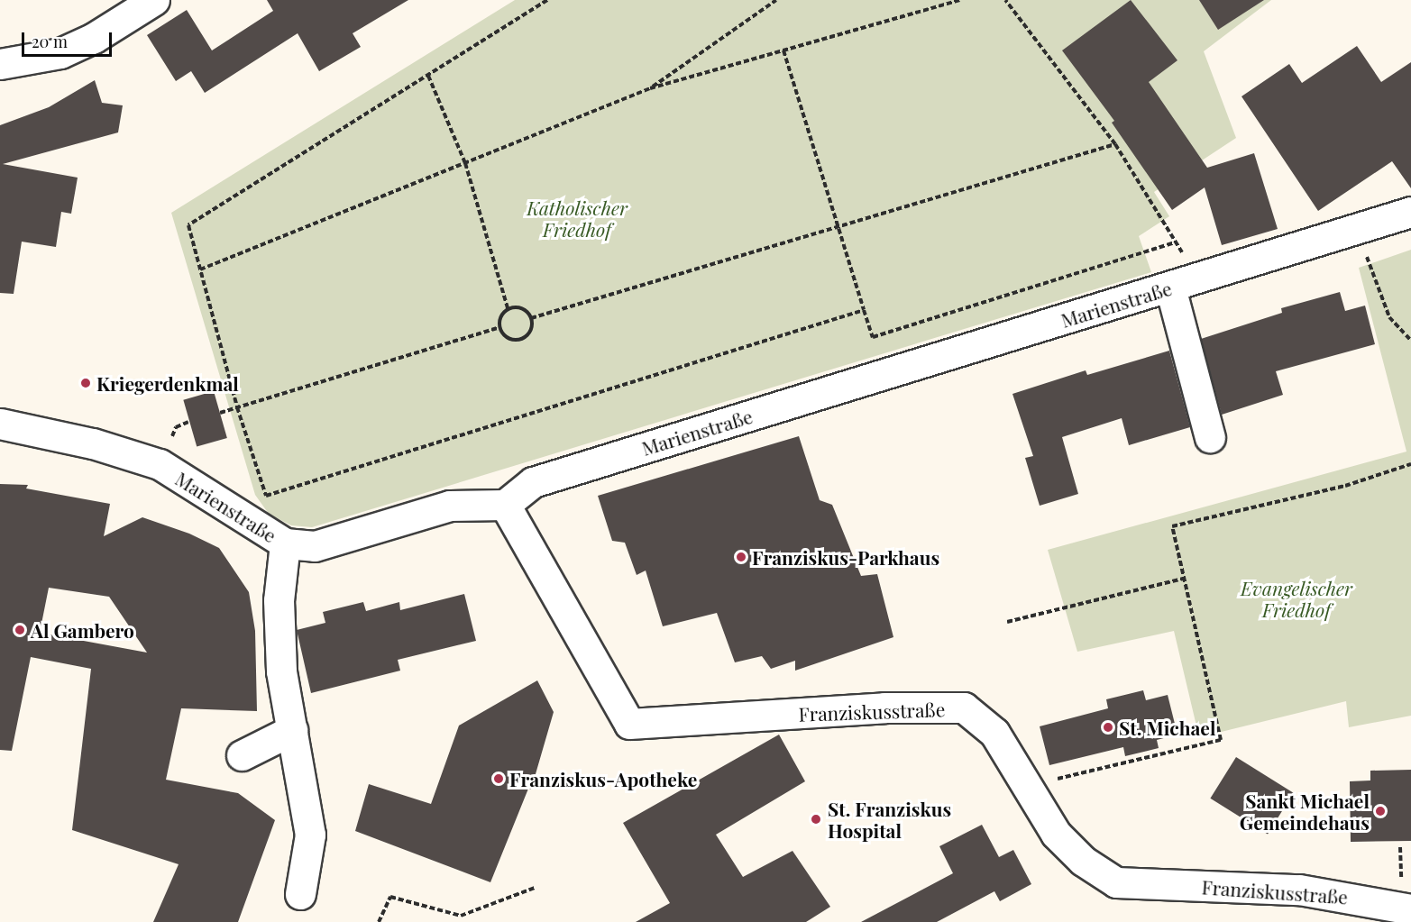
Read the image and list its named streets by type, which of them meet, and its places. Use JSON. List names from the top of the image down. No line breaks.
{"streets":{"street":["Marienstraße","Franziskusstraße"]},"crossings":[["Marienstraße","Franziskusstraße"]],"parks":["Katholischer Friedhof","Evangelischer Friedhof"],"places":["Kriegerdenkmal","Franziskus-Parkhaus","Al Gambero","St. Michael","Franziskus-Apotheke","Sankt Michael Gemeindehaus","St. Franziskus Hospital"],"scale_bar":"20 m"}
